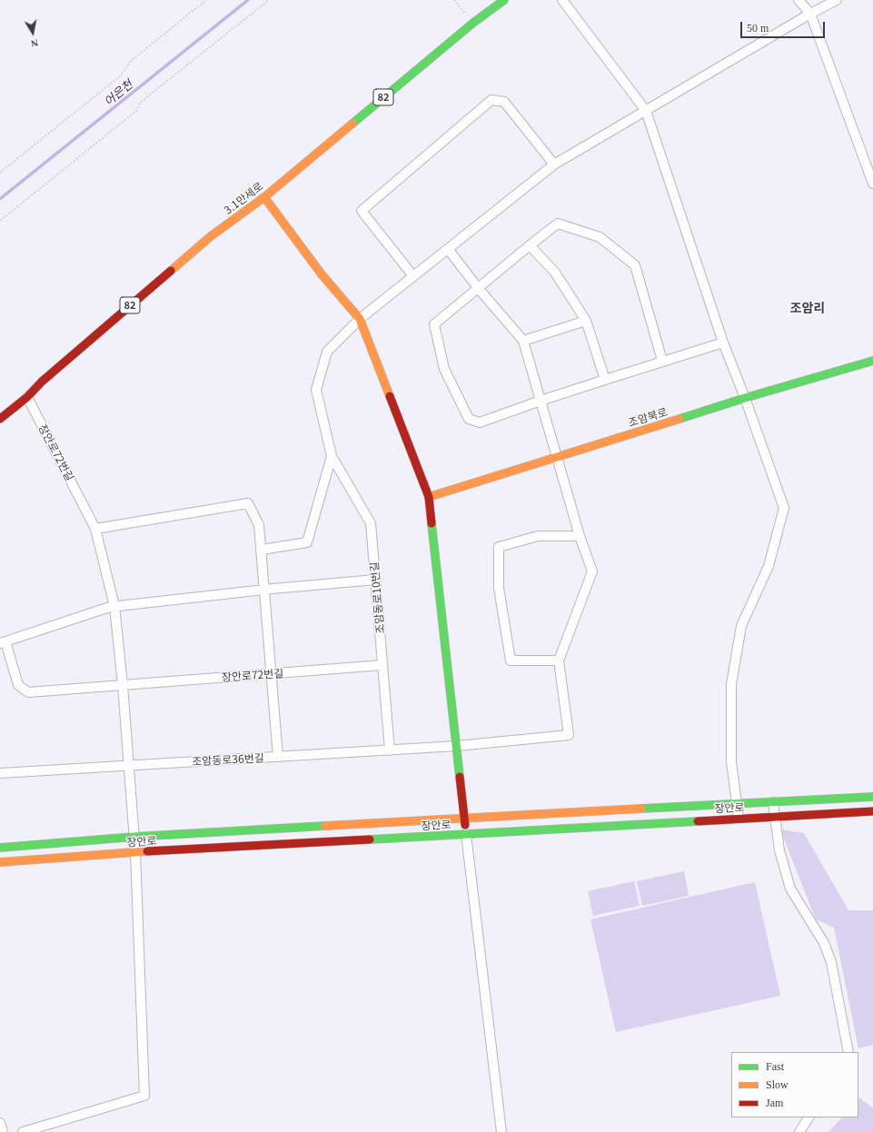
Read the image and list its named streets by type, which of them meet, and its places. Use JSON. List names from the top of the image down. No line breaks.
{"streets":{"street":["82","3.1만세로","조암북로","장안로72번길","조암동로10번길","조암동로36번길","장안로"]},"crossings":[["3.1만세로","장안로72번길"],["장안로72번길","조암동로10번길"],["장안로72번길","조암동로36번길"],["장안로72번길","장안로"],["조암동로10번길","조암동로36번길"]],"districts":["조암리"],"water":["어은천"],"legend":["Fast","Slow","Jam"],"scale_bar":"50 m","north":"bottom"}
